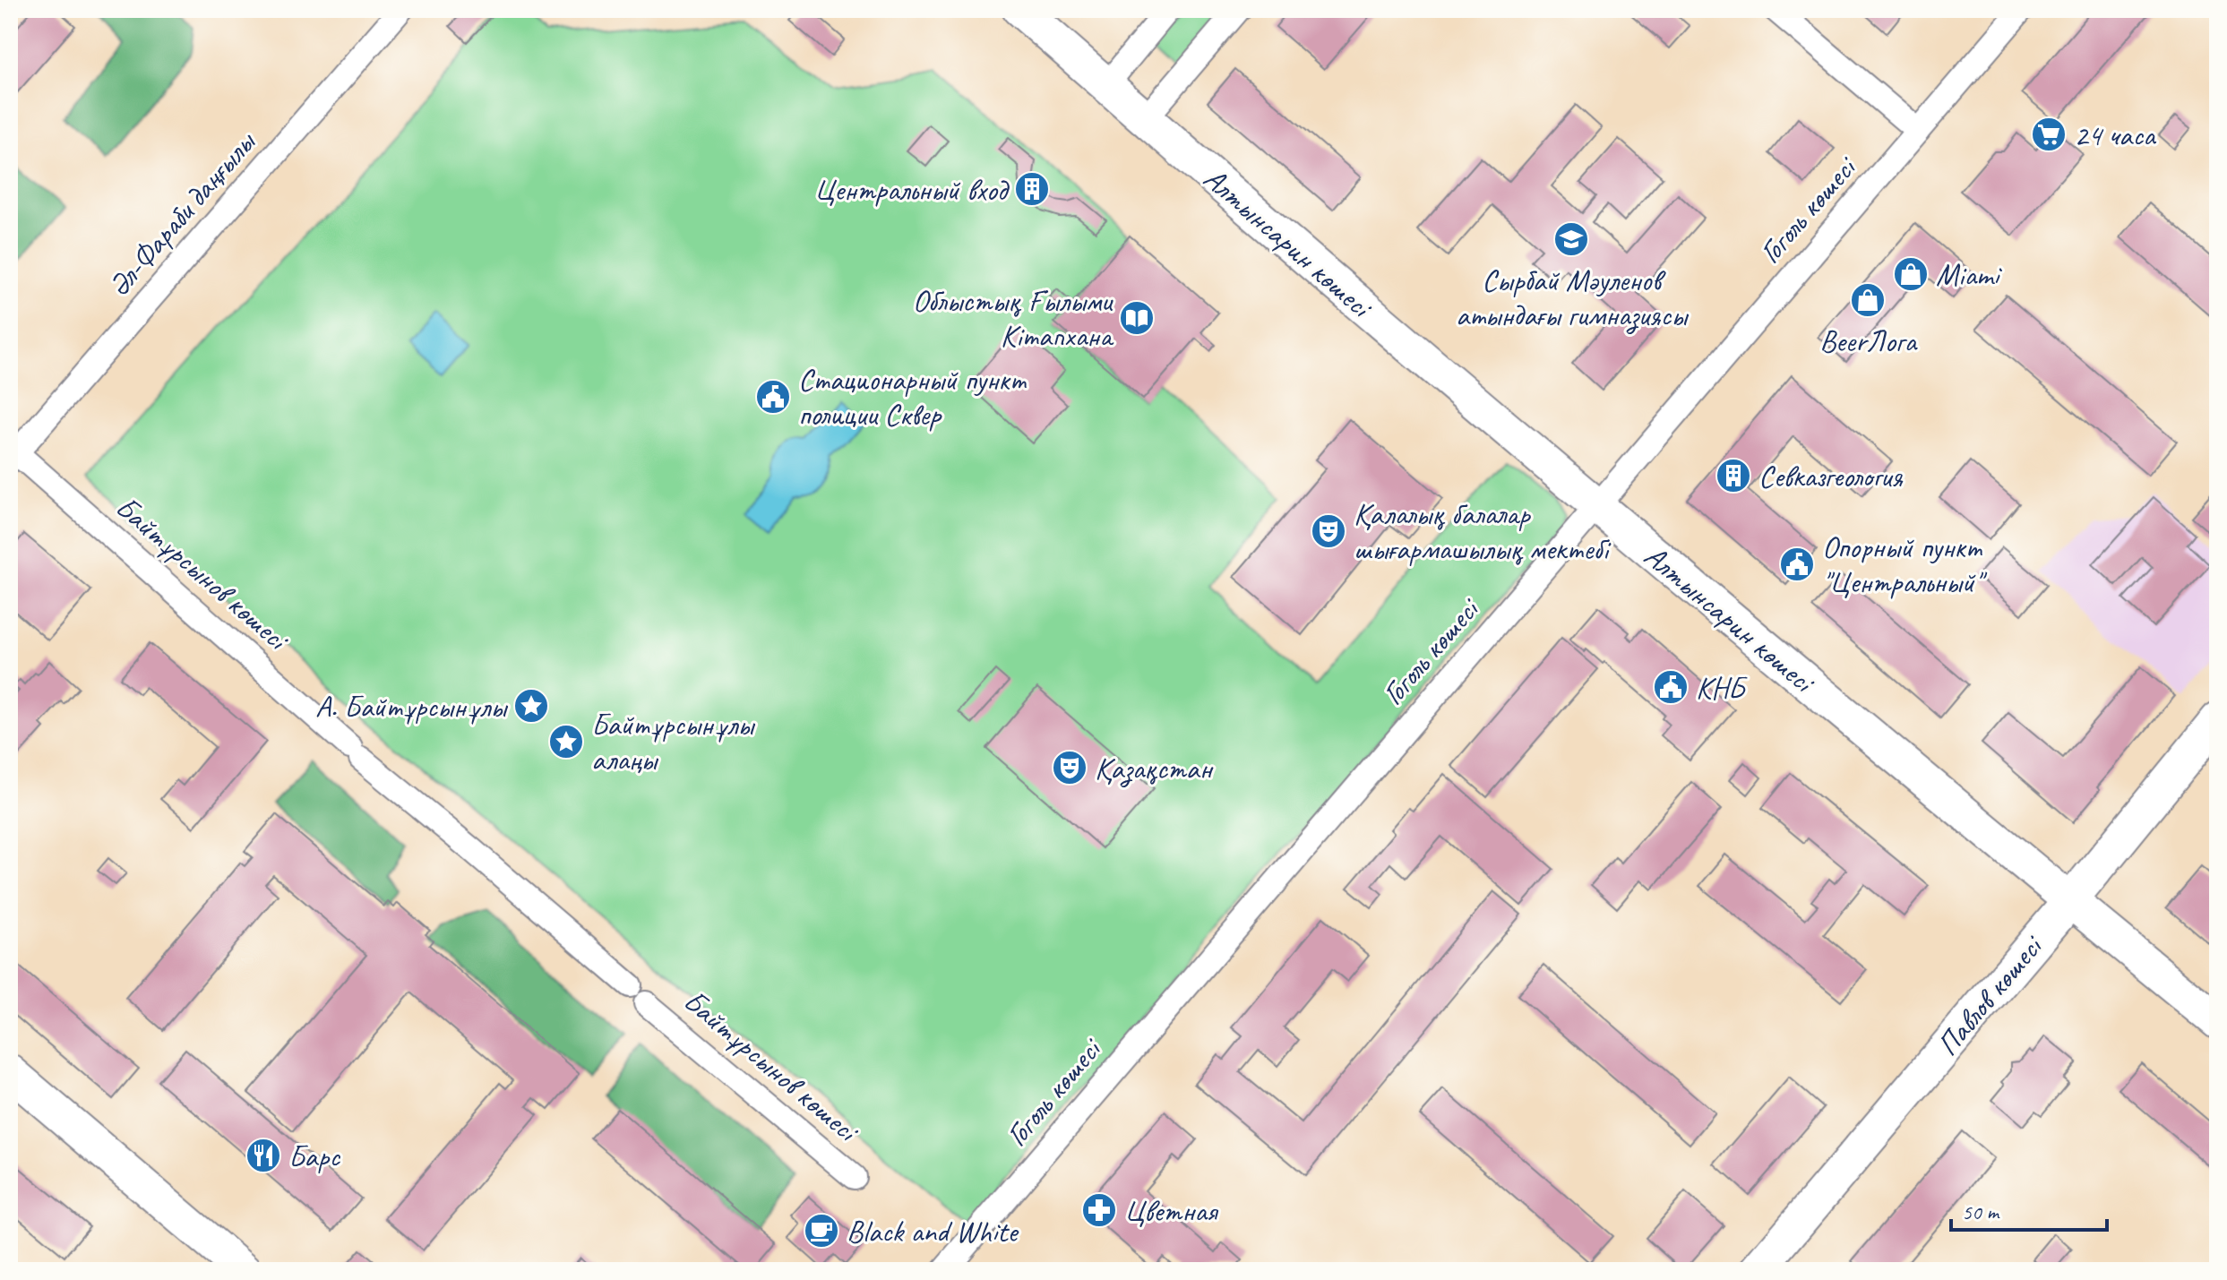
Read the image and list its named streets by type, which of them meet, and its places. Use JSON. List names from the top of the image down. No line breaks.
{"streets":{"street":["Гоголь көшесі","Әл-Фараби даңғылы","Алтынсарин көшесі","Байтұрсынов көшесі","Павлов көшесі"]},"crossings":[["Гоголь көшесі","Алтынсарин көшесі"],["Әл-Фараби даңғылы","Байтұрсынов көшесі"],["Алтынсарин көшесі","Павлов көшесі"]],"places":{"supermarket":["24 часа"],"building":["Центральный вход","Севказгеология"],"school or university":["Сырбай Мәуленов атындағы гимназиясы"],"shop":["Miami","BeerЛога"],"library":["Облыстық Ғылыми Кітапхана"],"public building":["Стационарный пункт полиции Сквер","Опорный пункт \"Центральный\"","КНБ"],"theatre":["Қалалық балалар шығармашылық мектебі","Қазақстан"],"place":["А. Байтұрсынұлы","Байтұрсынұлы алаңы"],"restaurant":["Барс"],"pharmacy":["Цветная"],"cafe":["Black and White"]},"scale_bar":"50 m"}
